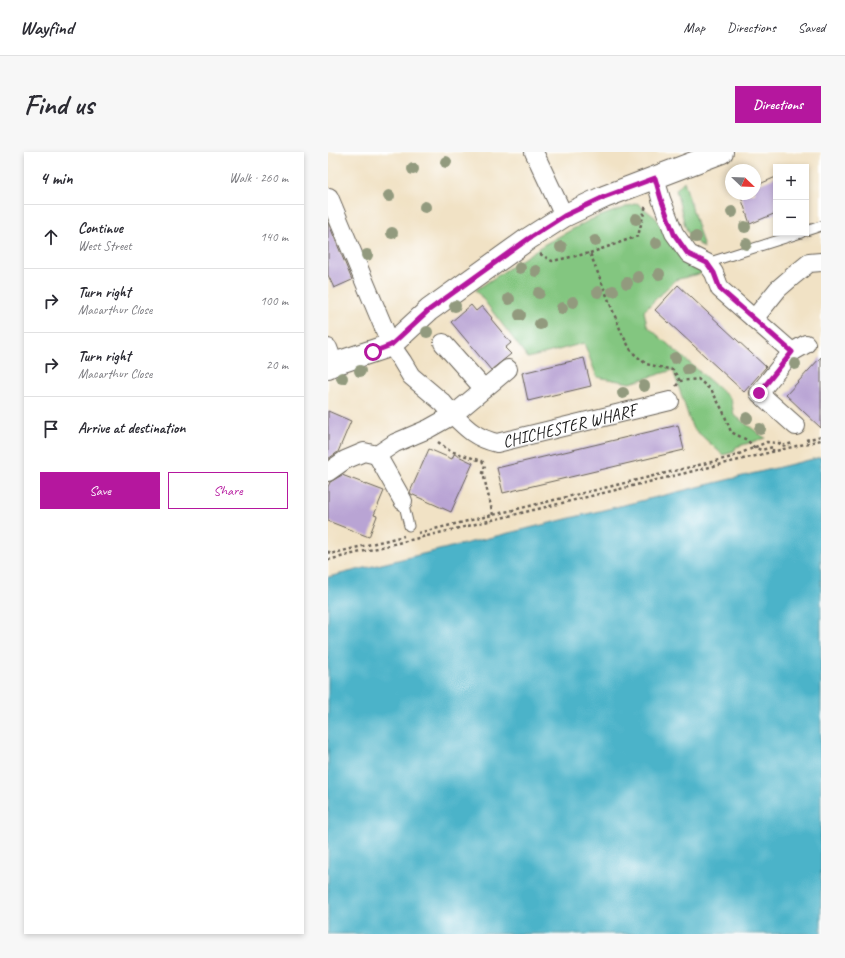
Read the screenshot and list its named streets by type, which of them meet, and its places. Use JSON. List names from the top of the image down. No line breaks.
{"streets":{"street":["CHICHESTER WHARF"]},"north":"bottom right","page":{"header":"Wayfind","nav":["Map","Directions","Saved"],"buttons":["Directions",["Save","Share"]],"title":"Find us","heading":["4 min","Walk · 260 m"],"map_buttons":["+","−"],"list":[["Continue","West Street","140 m"],["Turn right","Macarthur Close","100 m"],["Turn right","Macarthur Close","20 m"],"Arrive at destination"]}}
